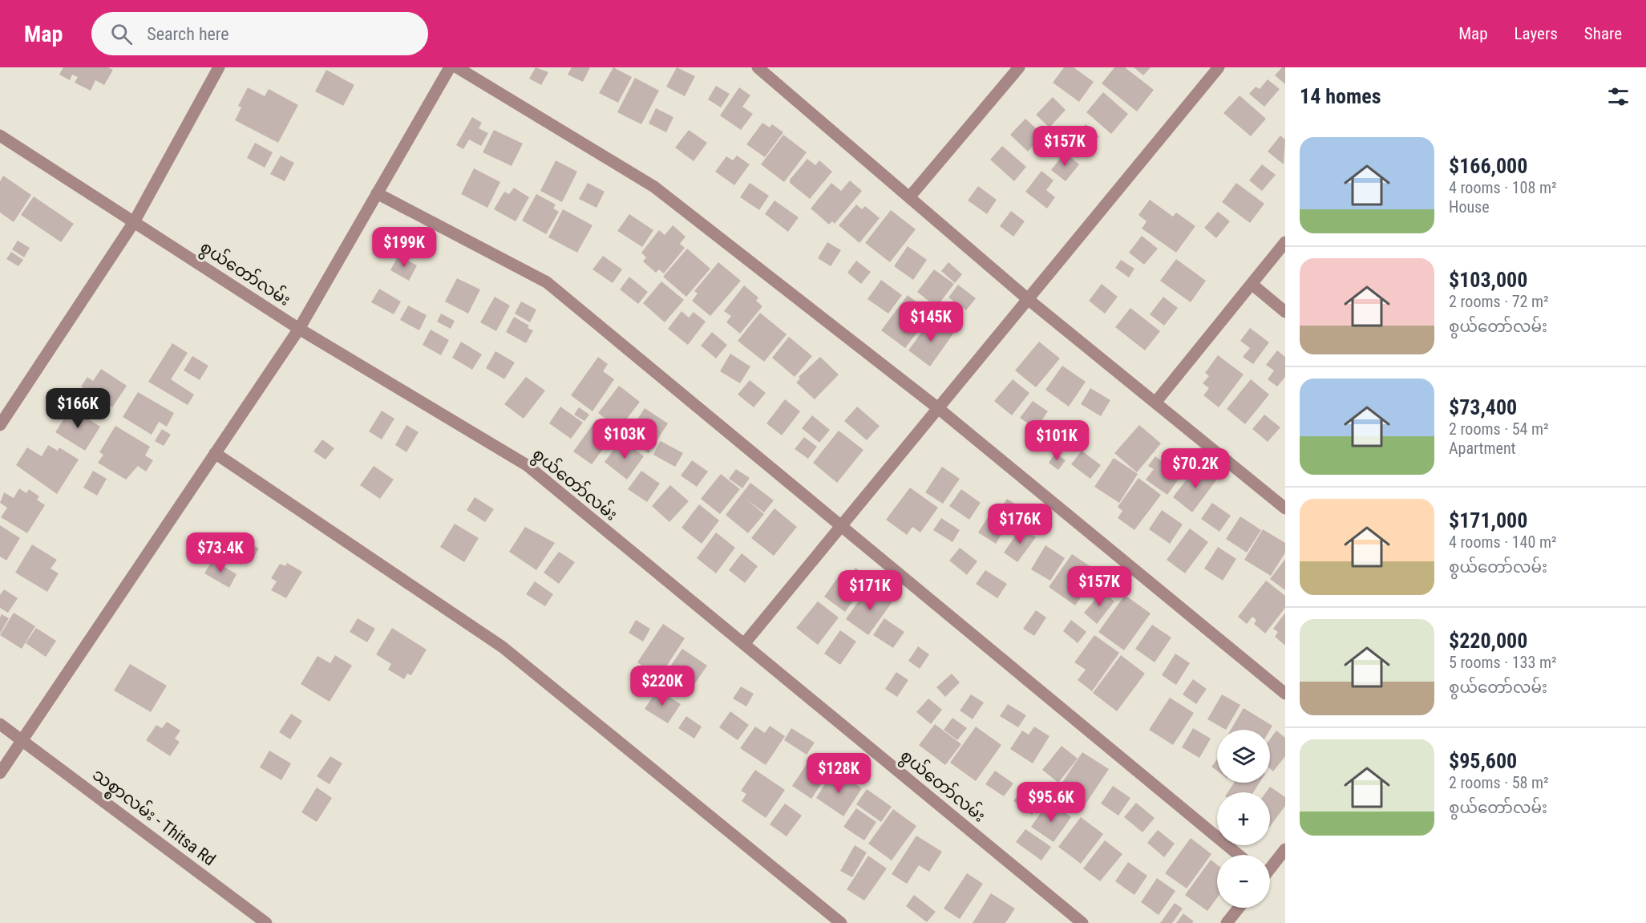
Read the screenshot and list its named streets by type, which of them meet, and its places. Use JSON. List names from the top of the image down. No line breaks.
{"streets":{"street":["စွယ်တော်လမ်း","သစ္စာလမ်း - Thitsa Rd"]},"page":{"header":"Map","search":"Search here","nav":["Map","Layers","Share"],"heading":"14 homes","list":[{"name":"$166,000","note":"4 rooms · 108 m² · House"},{"name":"$103,000","note":"2 rooms · 72 m² · စွယ်တော်လမ်း"},{"name":"$73,400","note":"2 rooms · 54 m² · Apartment"},{"name":"$171,000","note":"4 rooms · 140 m² · စွယ်တော်လမ်း"},{"name":"$220,000","note":"5 rooms · 133 m² · စွယ်တော်လမ်း"},{"name":"$95,600","note":"2 rooms · 58 m² · စွယ်တော်လမ်း"}],"price":["$157K","$199K","$145K","$166K","$103K","$101K","$70.2K","$176K","$73.4K","$157K","$171K","$220K","$128K","$95.6K"],"map_buttons":["+","−"]}}
